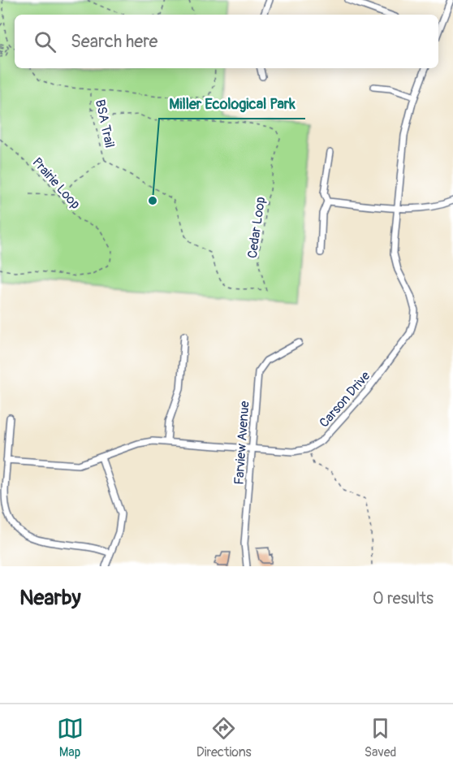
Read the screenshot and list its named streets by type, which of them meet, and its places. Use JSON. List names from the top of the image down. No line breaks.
{"streets":{"street":["Carson Drive","Farview Avenue"],"path":["BSA Trail","Prairie Loop","Cedar Loop"]},"crossings":[["BSA Trail","Prairie Loop"],["BSA Trail","Cedar Loop"]],"places":["Miller Ecological Park"],"page":{"search":"Search here","heading":["Nearby","0 results"],"nav":["Map","Directions","Saved"]}}
